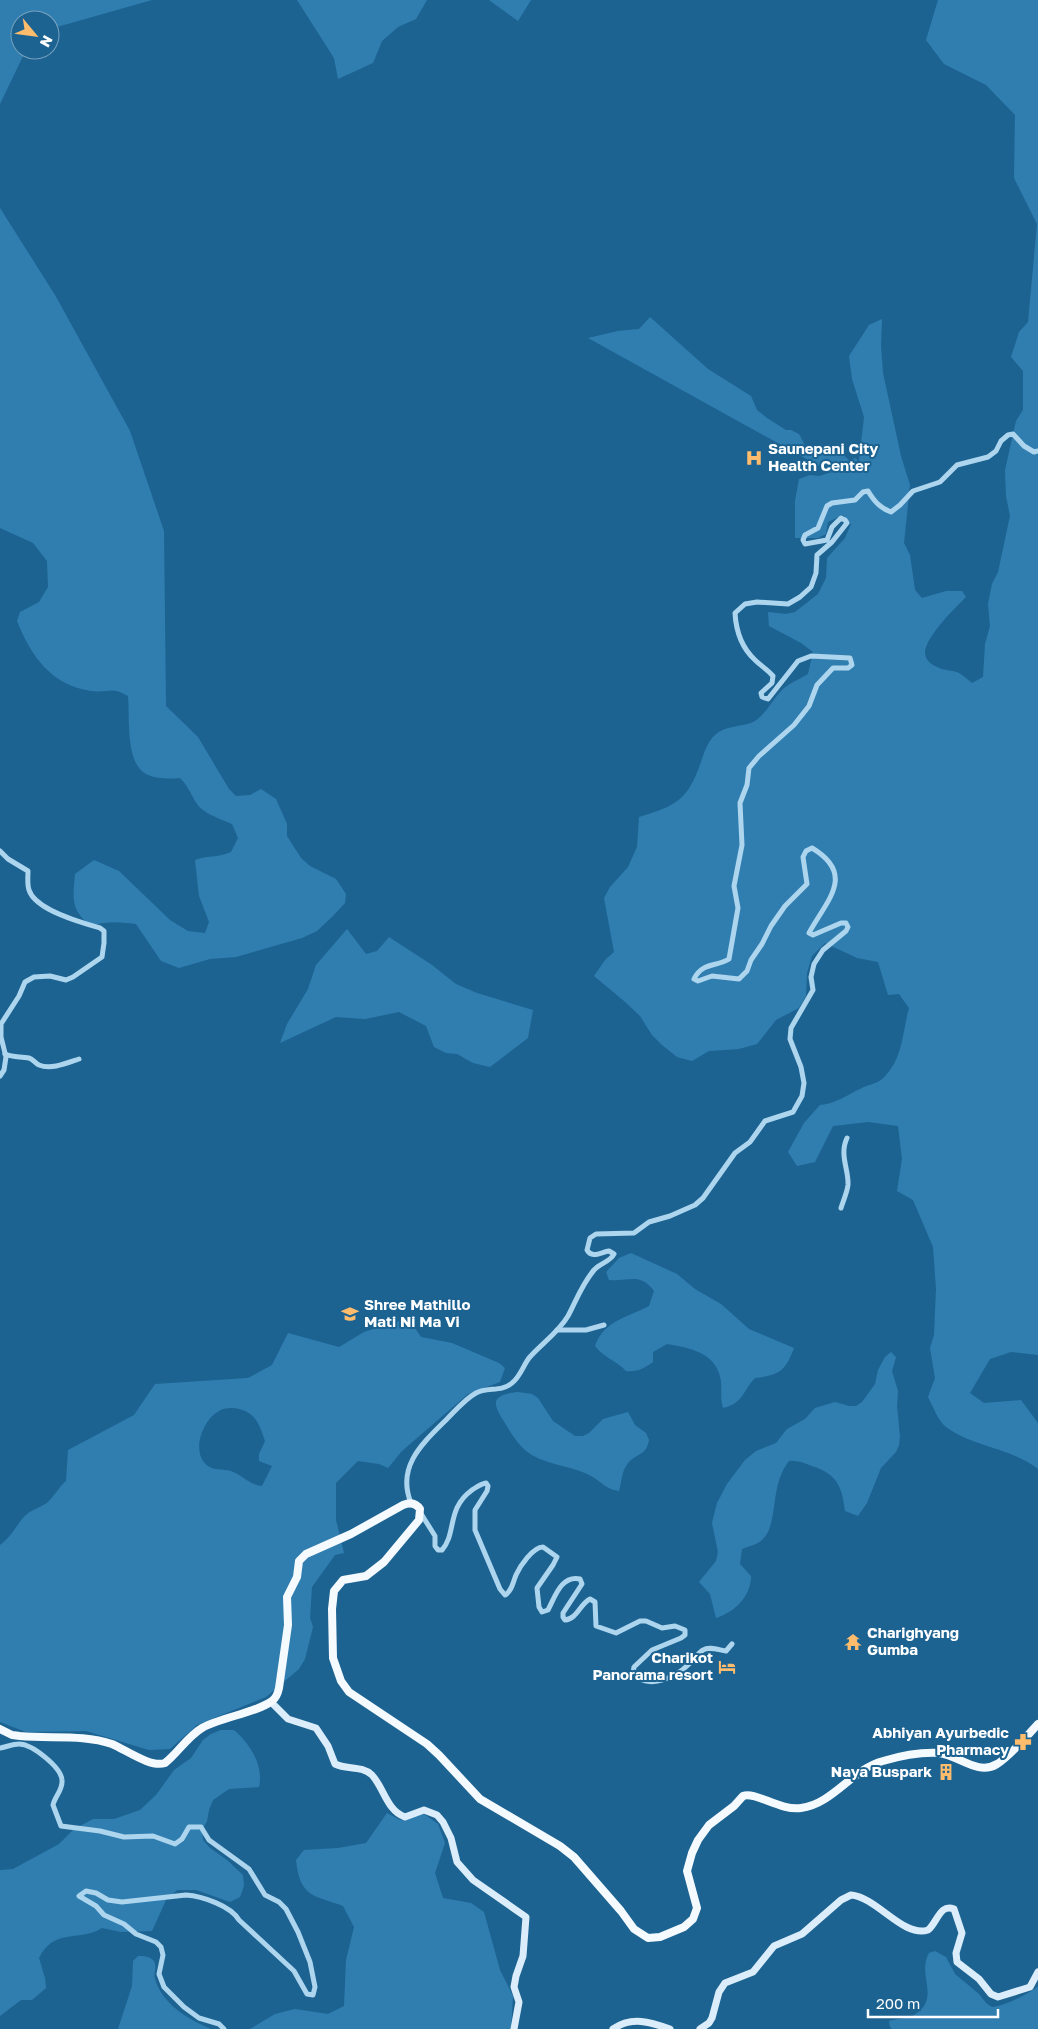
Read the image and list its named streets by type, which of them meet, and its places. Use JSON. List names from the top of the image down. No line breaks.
{"places":{"hospital":["Saunepani City Health Center"],"school or university":["Shree Mathillo Mati Ni Ma Vi"],"temple":["Charighyang Gumba"],"hotel":["Charikot Panorama resort"],"pharmacy":["Abhiyan Ayurbedic Pharmacy"],"building":["Naya Buspark"]},"scale_bar":"200 m","north":"bottom right"}
